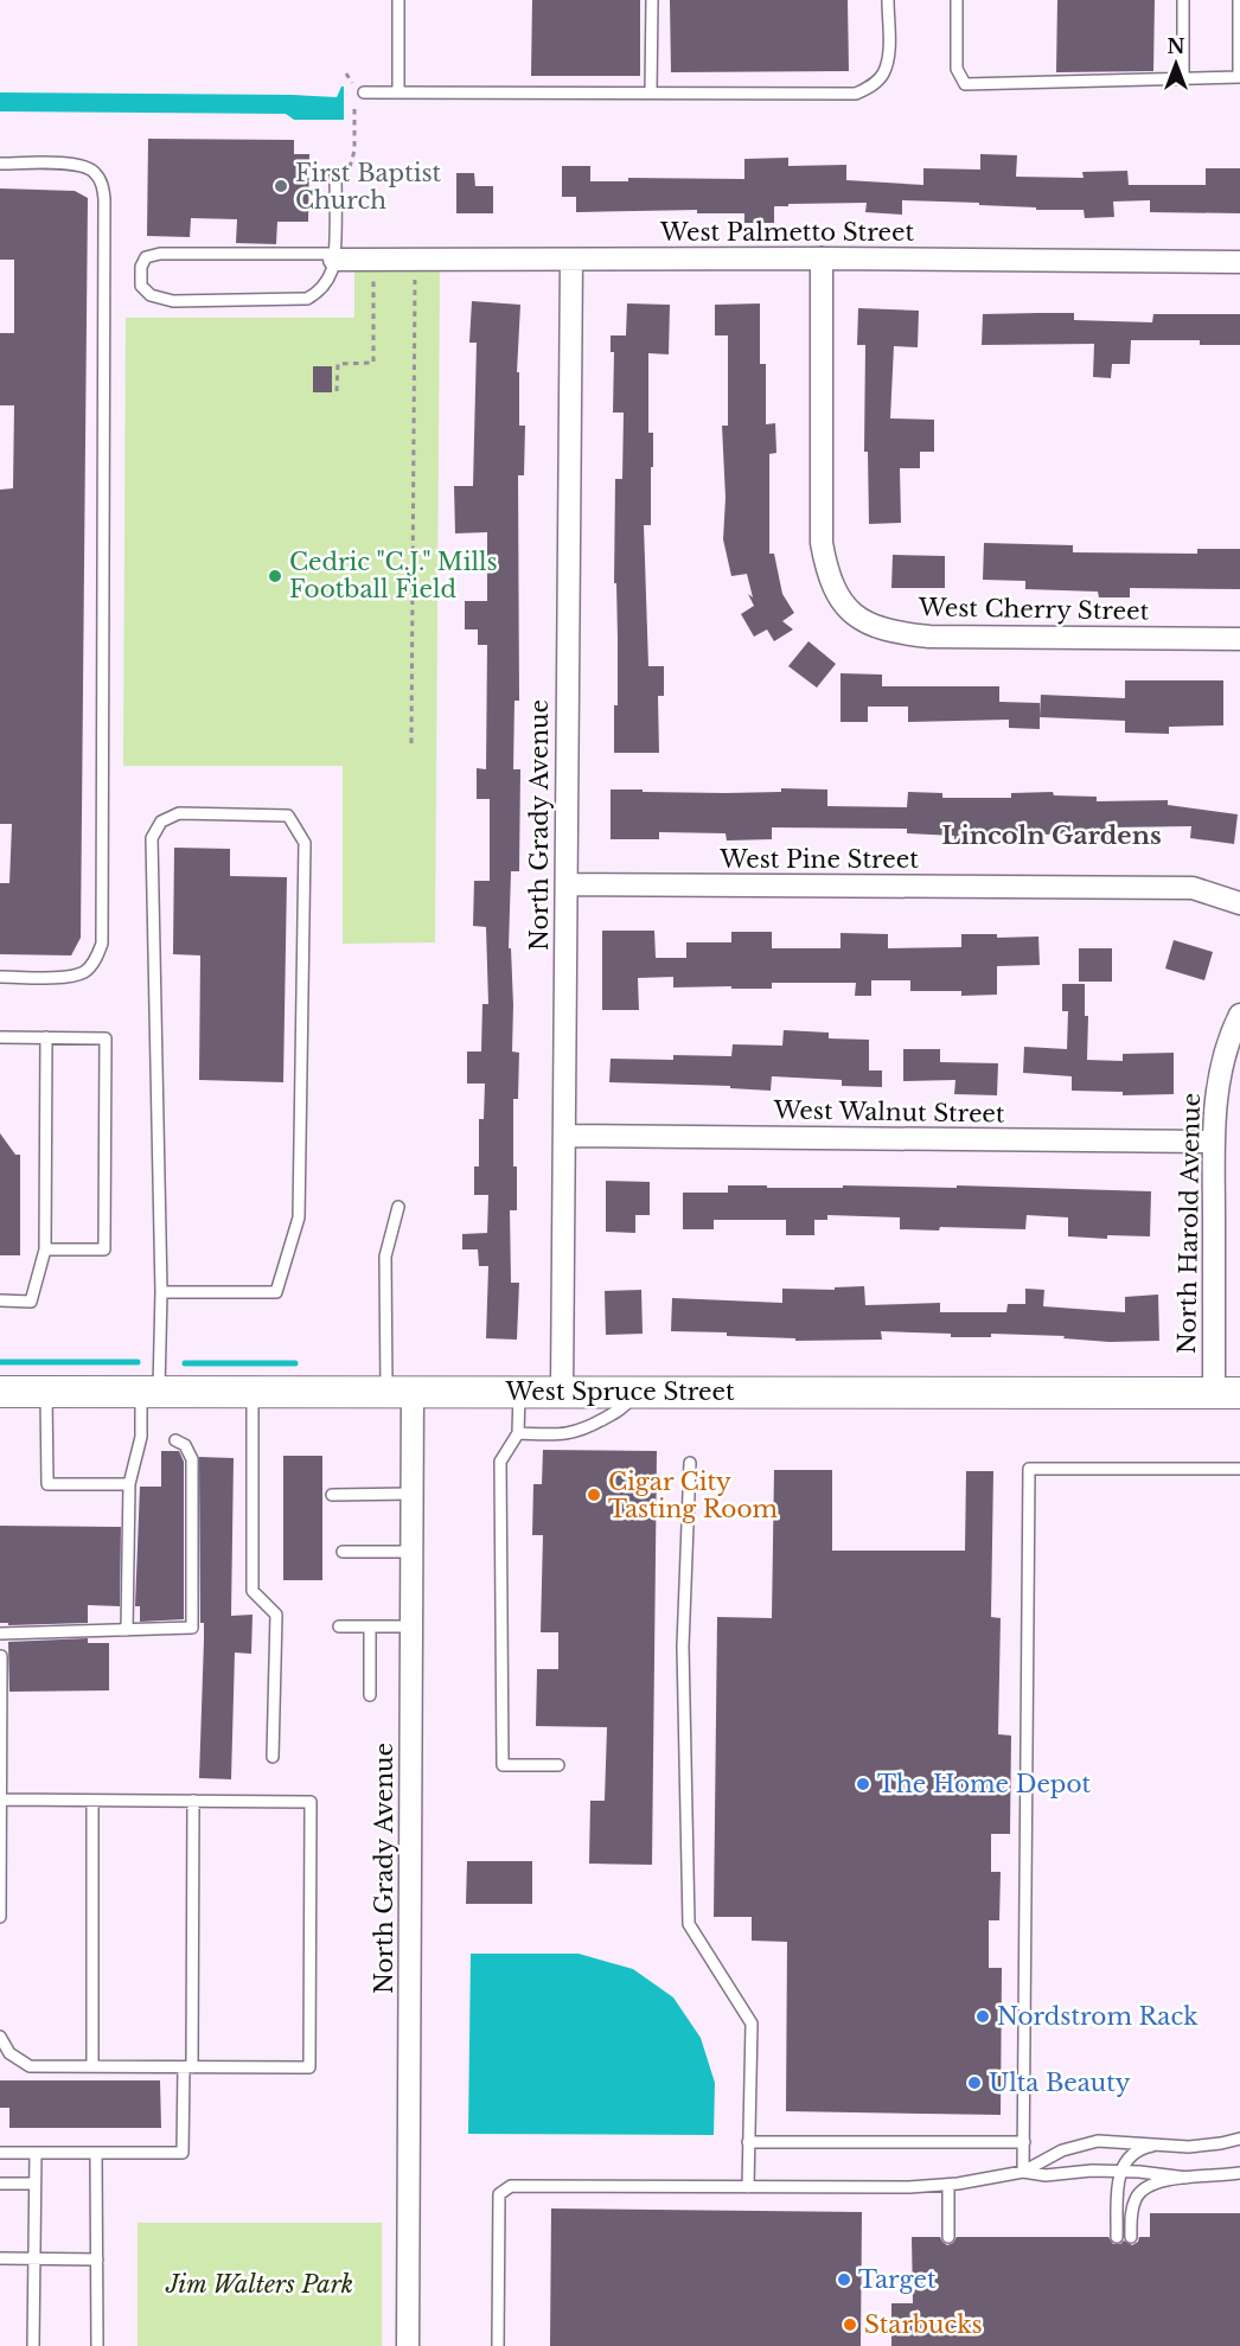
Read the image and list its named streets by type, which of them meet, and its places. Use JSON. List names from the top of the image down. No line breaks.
{"streets":{"street":["West Palmetto Street","West Cherry Street","North Grady Avenue","West Pine Street","West Walnut Street","North Harold Avenue","West Spruce Street"]},"crossings":[["West Palmetto Street","West Cherry Street"],["West Palmetto Street","North Grady Avenue"],["North Grady Avenue","West Pine Street"],["North Grady Avenue","West Walnut Street"],["North Grady Avenue","West Spruce Street"],["West Walnut Street","North Harold Avenue"],["North Harold Avenue","West Spruce Street"]],"districts":["Lincoln Gardens"],"parks":["Jim Walters Park"],"places":["First Baptist Church","Cedric \"C.J.\" Mills Football Field","Cigar City Tasting Room","The Home Depot","Nordstrom Rack","Ulta Beauty","Target","Starbucks"],"north":"top"}
